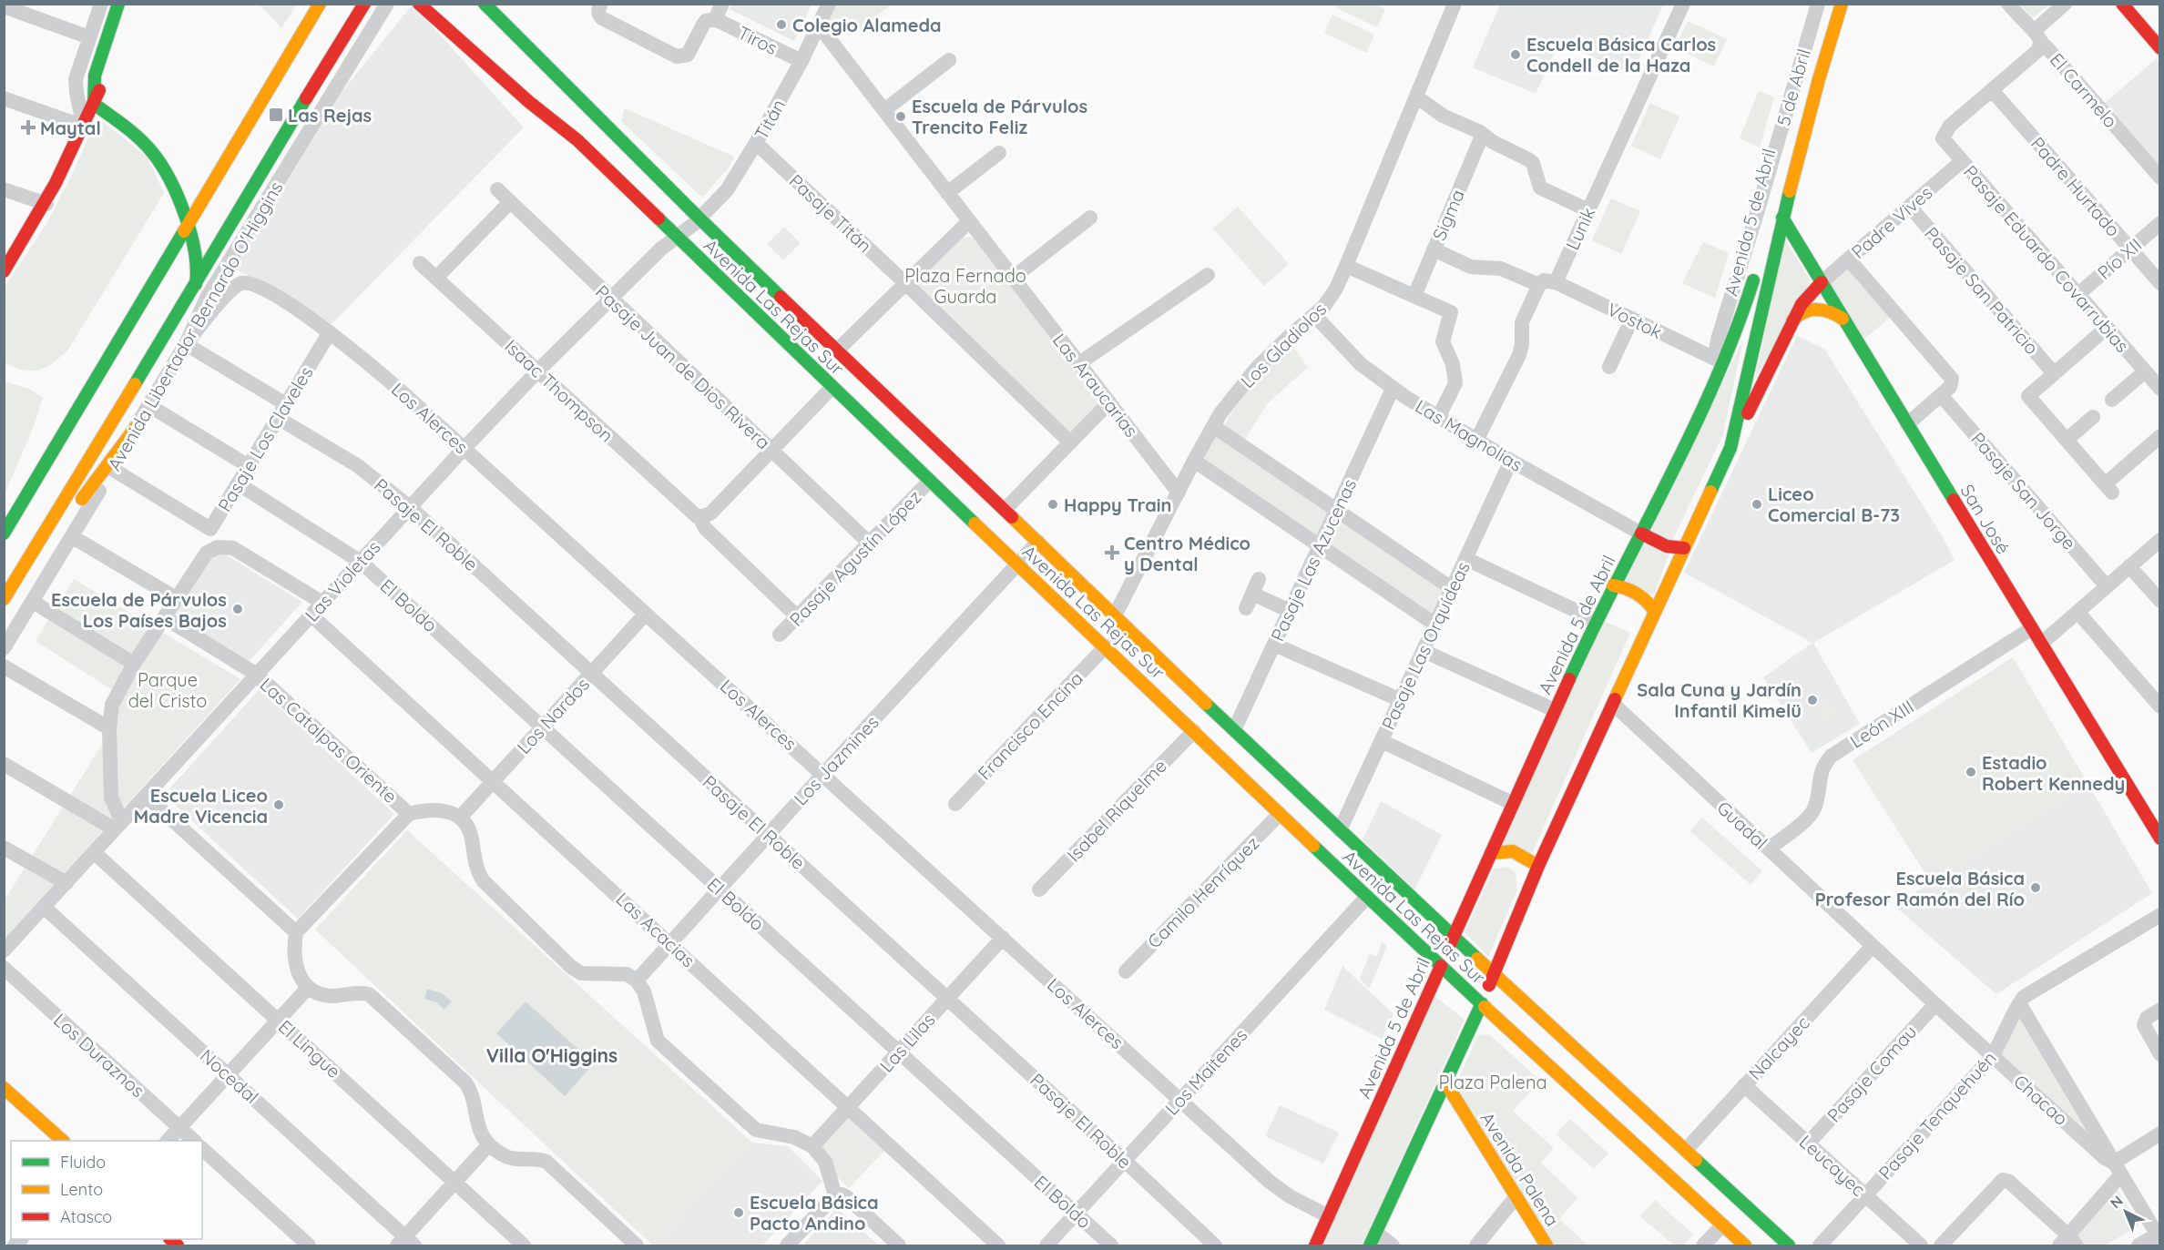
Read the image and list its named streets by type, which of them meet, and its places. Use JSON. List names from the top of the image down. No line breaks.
{"streets":{"main road":["Avenida 5 de Abril","Avenida Las Rejas Sur","Avenida Libertador Bernardo O'Higgins","San José","Avenida Palena"],"street":["Tiros","5 de Abril","El Carmelo","Titán","Padre Hurtado","Pasaje Titán","Sigma","Padre Vives","Lunik","Pasaje Eduardo Covarrubias","Pío XII","Pasaje San Patricio","Vostok","Los Gladiolos","Pasaje Juan de Dios Rivera","Las Araucarias","Isaac Thompson","Los Alerces","Las Magnolias","Pasaje Los Claveles","Pasaje San Jorge","Pasaje El Roble","Pasaje Agustín López","Pasaje Las Azucenas","Las Violetas","El Boldo","Pasaje Las Orquídeas","Los Nardos","León XIII","Francisco Encina","Las Catalpas Oriente","Los Jazmines","Isabel Riquelme","Guadal","Camilo Henríquez","Las Acacias","Las Lilas","Nalcayec","El Lingue","Los Duraznos","Los Maitenes","Pasaje Comau","Nocedal","Chacao","Pasaje Tenquehuén","Leucayec"]},"crossings":[["Tiros","Titán"],["5 de Abril","Vostok"],["Titán","Pasaje Titán"],["Titán","Avenida Las Rejas Sur"],["Titán","Las Araucarias"],["Titán","Las Violetas"],["Padre Hurtado","Pasaje Eduardo Covarrubias"],["Padre Hurtado","Pío XII"],["Avenida 5 de Abril","Avenida Las Rejas Sur"],["Avenida 5 de Abril","Los Alerces"],["Avenida 5 de Abril","Las Magnolias"],["Avenida 5 de Abril","San José"],["Avenida 5 de Abril","Guadal"],["Avenida 5 de Abril","Avenida Palena"],["Padre Vives","Pasaje Eduardo Covarrubias"],["Padre Vives","Pasaje San Patricio"],["Padre Vives","San José"],["Lunik","Vostok"],["Pasaje Eduardo Covarrubias","Pío XII"],["Avenida Las Rejas Sur","Los Gladiolos"],["Avenida Las Rejas Sur","Pasaje Agustín López"],["Avenida Las Rejas Sur","Pasaje Las Azucenas"],["Avenida Las Rejas Sur","Las Violetas"],["Avenida Las Rejas Sur","Pasaje Las Orquídeas"],["Avenida Las Rejas Sur","Francisco Encina"],["Avenida Las Rejas Sur","Los Jazmines"],["Avenida Las Rejas Sur","Isabel Riquelme"],["Avenida Las Rejas Sur","Camilo Henríquez"],["Avenida Las Rejas Sur","Nalcayec"],["Avenida Las Rejas Sur","Los Maitenes"],["Avenida Libertador Bernardo O'Higgins","Los Alerces"],["Los Gladiolos","Las Araucarias"],["Los Gladiolos","Las Magnolias"],["Pasaje Juan de Dios Rivera","Pasaje Agustín López"],["Pasaje Juan de Dios Rivera","Las Violetas"],["Isaac Thompson","Pasaje Agustín López"],["Isaac Thompson","Las Violetas"],["Los Alerces","Pasaje Los Claveles"],["Los Alerces","Las Violetas"],["Los Alerces","Los Nardos"],["Los Alerces","Los Jazmines"],["Los Alerces","Las Lilas"],["Los Alerces","Los Maitenes"],["Las Magnolias","Pasaje Las Azucenas"],["Las Magnolias","Pasaje Las Orquídeas"],["Pasaje Los Claveles","Pasaje El Roble"],["Pasaje Los Claveles","El Boldo"],["San José","León XIII"],["Pasaje El Roble","Las Violetas"],["Pasaje El Roble","Los Nardos"],["Pasaje El Roble","Los Jazmines"],["Pasaje El Roble","Las Lilas"],["Pasaje El Roble","Los Maitenes"],["Las Violetas","El Boldo"],["Las Violetas","Las Catalpas Oriente"],["Las Violetas","Las Acacias"],["Las Violetas","El Lingue"],["Las Violetas","Nocedal"],["El Boldo","Los Nardos"],["El Boldo","Los Jazmines"],["El Boldo","Las Lilas"],["El Boldo","Los Maitenes"],["Los Nardos","Las Catalpas Oriente"],["Los Nardos","Las Acacias"],["León XIII","Guadal"],["Los Jazmines","Las Acacias"],["Guadal","Nalcayec"],["Guadal","Chacao"],["Las Acacias","Las Lilas"],["Nalcayec","Chacao"],["Nalcayec","Leucayec"],["Pasaje Comau","Chacao"],["Pasaje Comau","Leucayec"],["Chacao","Pasaje Tenquehuén"],["Pasaje Tenquehuén","Leucayec"]],"districts":["Villa O'Higgins"],"parks":["Plaza Fernado Guarda","Parque del Cristo","Plaza Palena"],"places":{"other":["Colegio Alameda","Escuela Básica Carlos Condell de la Haza","Escuela de Párvulos Trencito Feliz","Happy Train","Liceo Comercial B-73","Escuela de Párvulos Los Países Bajos","Sala Cuna y Jardín Infantil Kimelü","Estadio Robert Kennedy","Escuela Liceo Madre Vicencia","Escuela Básica Profesor Ramón del Río","Escuela Básica Pacto Andino"],"transit":["Las Rejas"],"health":["Maytal","Centro Médico y Dental"]},"legend":["Fluido","Lento","Atasco"],"north":"top left"}
